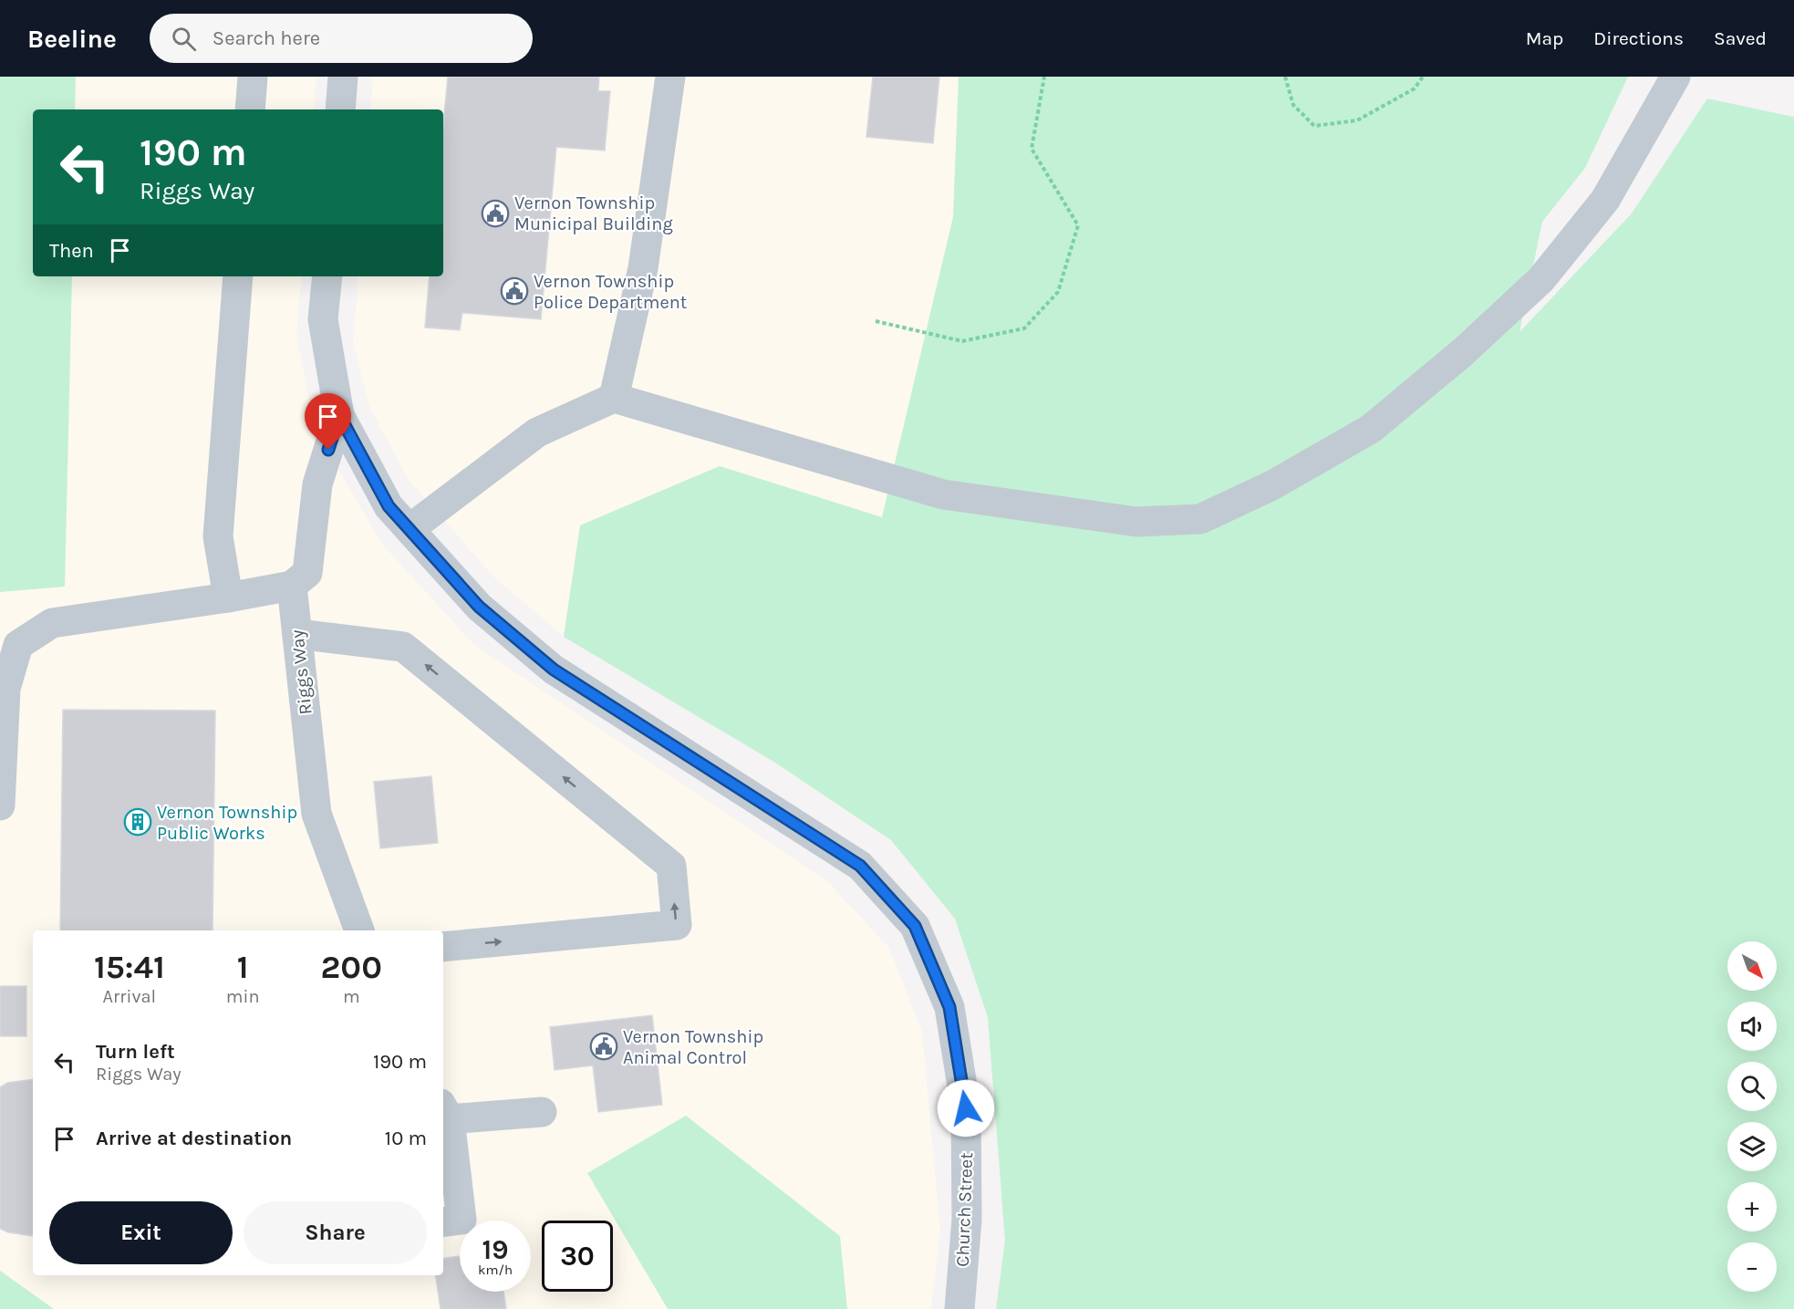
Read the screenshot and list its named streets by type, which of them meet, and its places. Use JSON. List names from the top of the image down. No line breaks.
{"streets":{"street":["Riggs Way","Church Street"]},"places":{"public building":["Vernon Township Municipal Building","Vernon Township Police Department","Vernon Township Animal Control"],"building":["Vernon Township Public Works"]},"north":"bottom right","page":{"header":"Beeline","search":"Search here","nav":["Map","Directions","Saved"],"turn":["190 m","Riggs Way"],"then":"Then","eta":["15:41","Arrival","1","min","200","m"],"map_buttons":["+","−"],"list":[{"name":"Turn left","note":"Riggs Way","value":"190 m"},{"name":"Arrive at destination","value":"10 m"}],"buttons":["Exit","Share"],"speed":"19 km/h","limit":"30"}}
